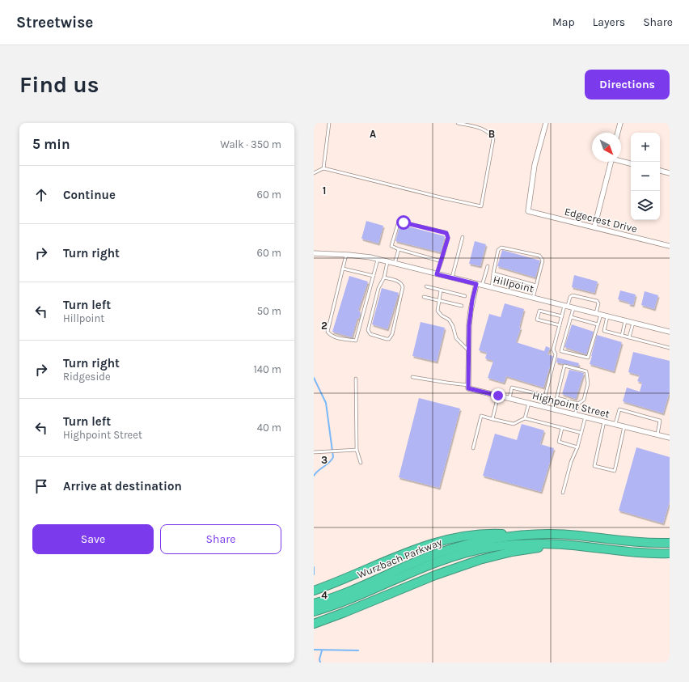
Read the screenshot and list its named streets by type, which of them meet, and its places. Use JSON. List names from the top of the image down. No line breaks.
{"streets":{"highway":["Wurzbach Parkway"],"street":["Edgecrest Drive","Hillpoint","Highpoint Street"]},"north":"bottom right","page":{"header":"Streetwise","nav":["Map","Layers","Share"],"buttons":["Directions",["Save","Share"]],"title":"Find us","heading":["5 min","Walk · 350 m"],"map_buttons":["+","−"],"list":[["Continue","60 m"],["Turn right","60 m"],["Turn left","Hillpoint","50 m"],["Turn right","Ridgeside","140 m"],["Turn left","Highpoint Street","40 m"],"Arrive at destination"]},"grid":{"columns":["A","B"],"rows":["1","2","3","4"]}}
